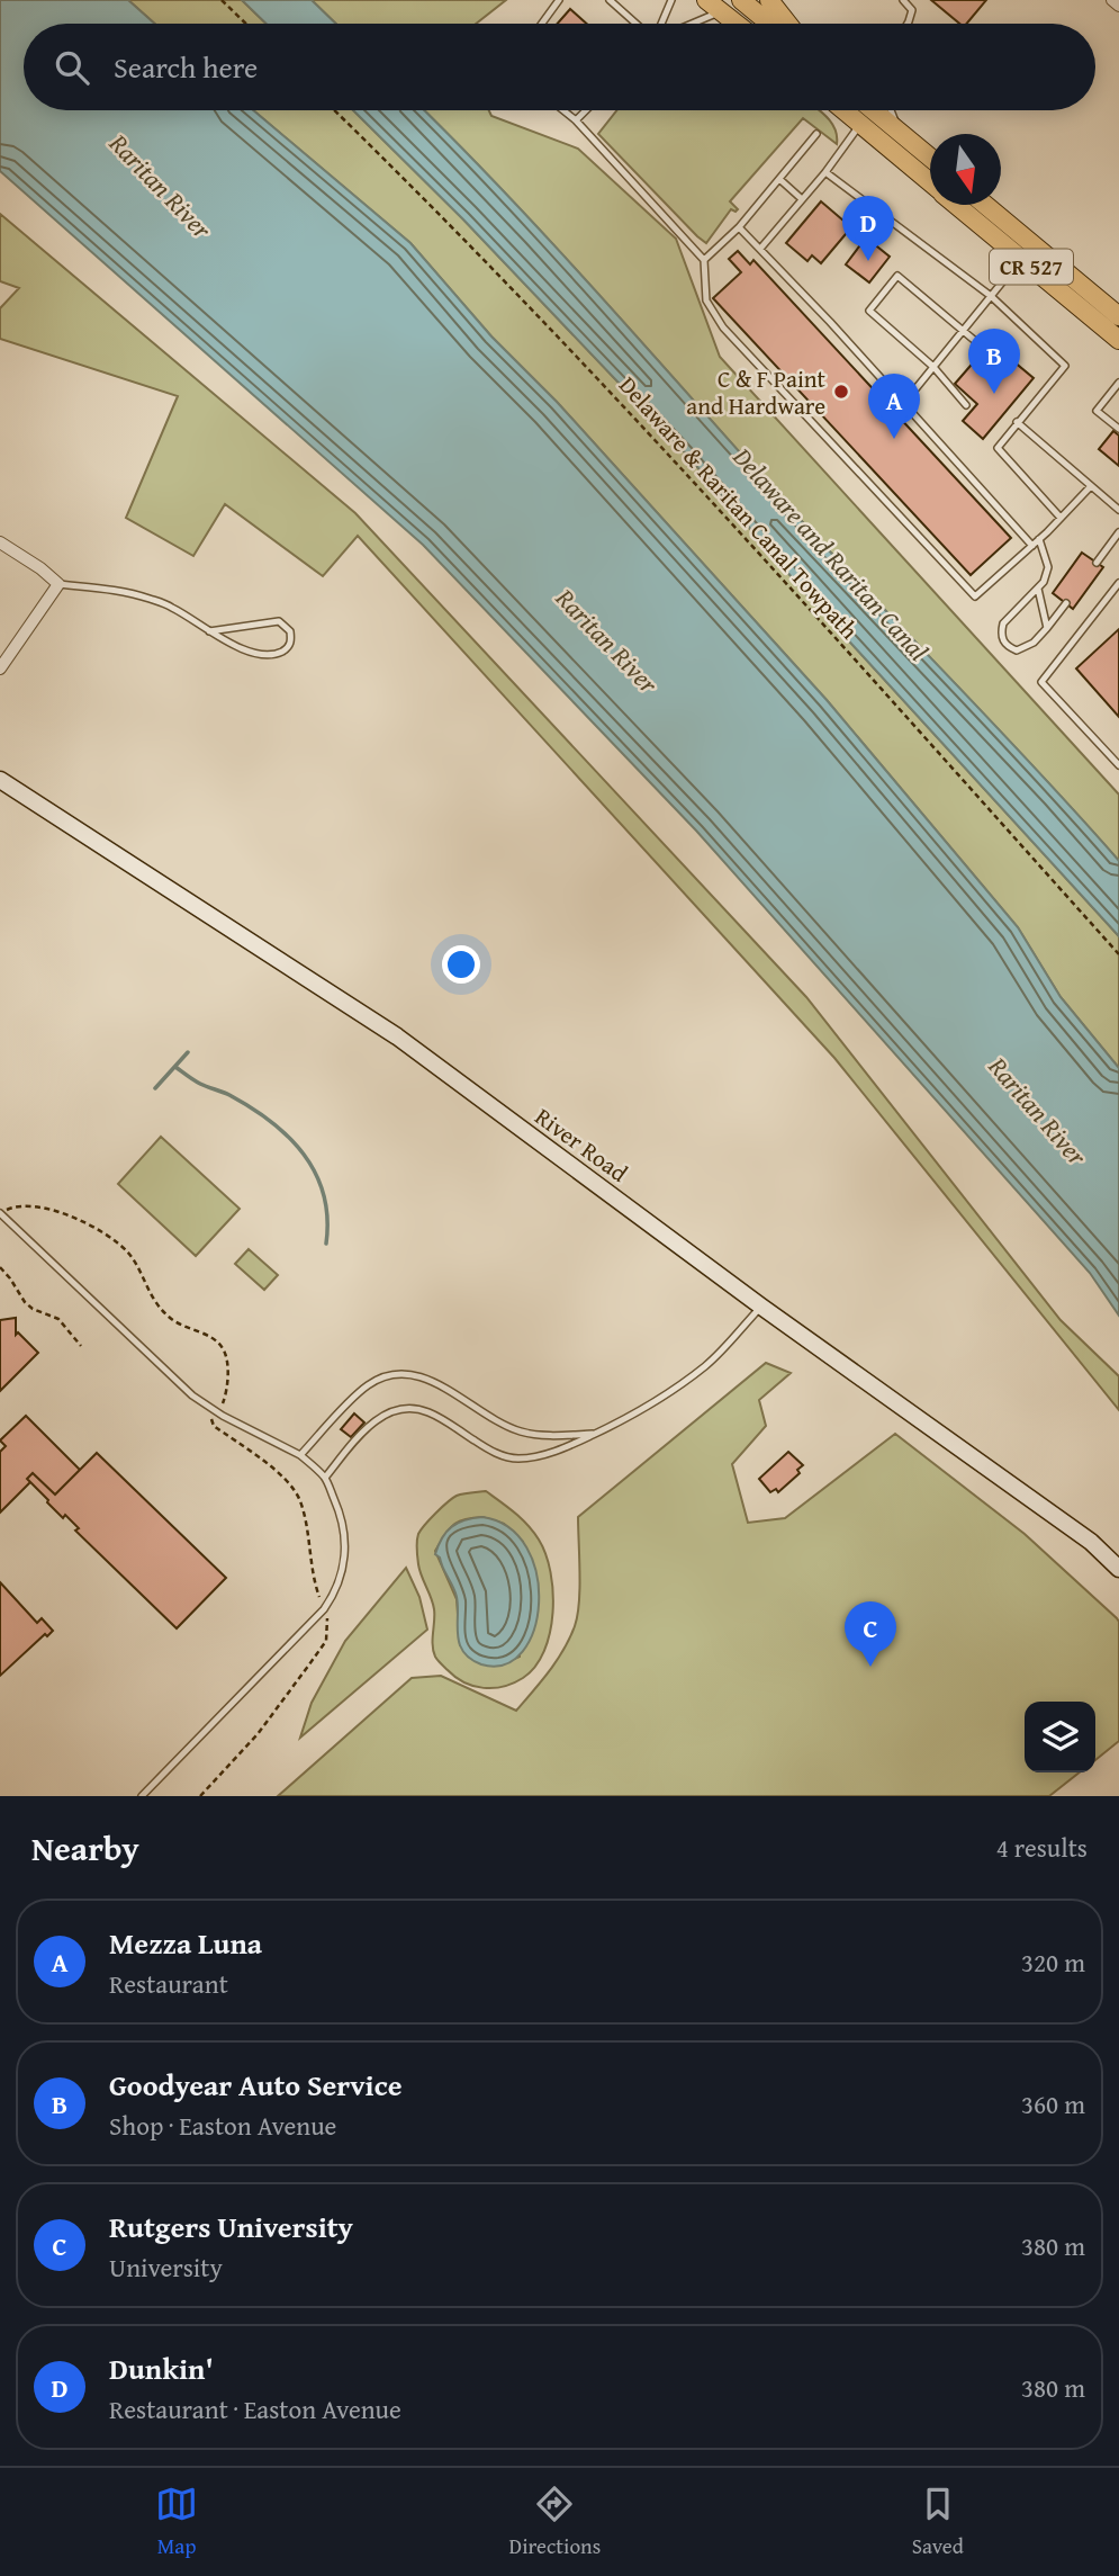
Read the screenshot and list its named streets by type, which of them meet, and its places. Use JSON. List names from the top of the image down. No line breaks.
{"streets":{"main road":["CR 527","River Road"],"path":["Delaware & Raritan Canal Towpath"]},"water":["Raritan River","Delaware and Raritan Canal"],"places":["C & F Paint and Hardware"],"north":"bottom","page":{"search":"Search here","pins":["D","B","A","C"],"heading":["Nearby","4 results"],"list":[{"mark":"A","name":"Mezza Luna","note":"Restaurant","value":"320 m"},{"mark":"B","name":"Goodyear Auto Service","note":"Shop · Easton Avenue","value":"360 m"},{"mark":"C","name":"Rutgers University","note":"University","value":"380 m"},{"mark":"D","name":"Dunkin'","note":"Restaurant · Easton Avenue","value":"380 m"}],"nav":["Map","Directions","Saved"]}}
